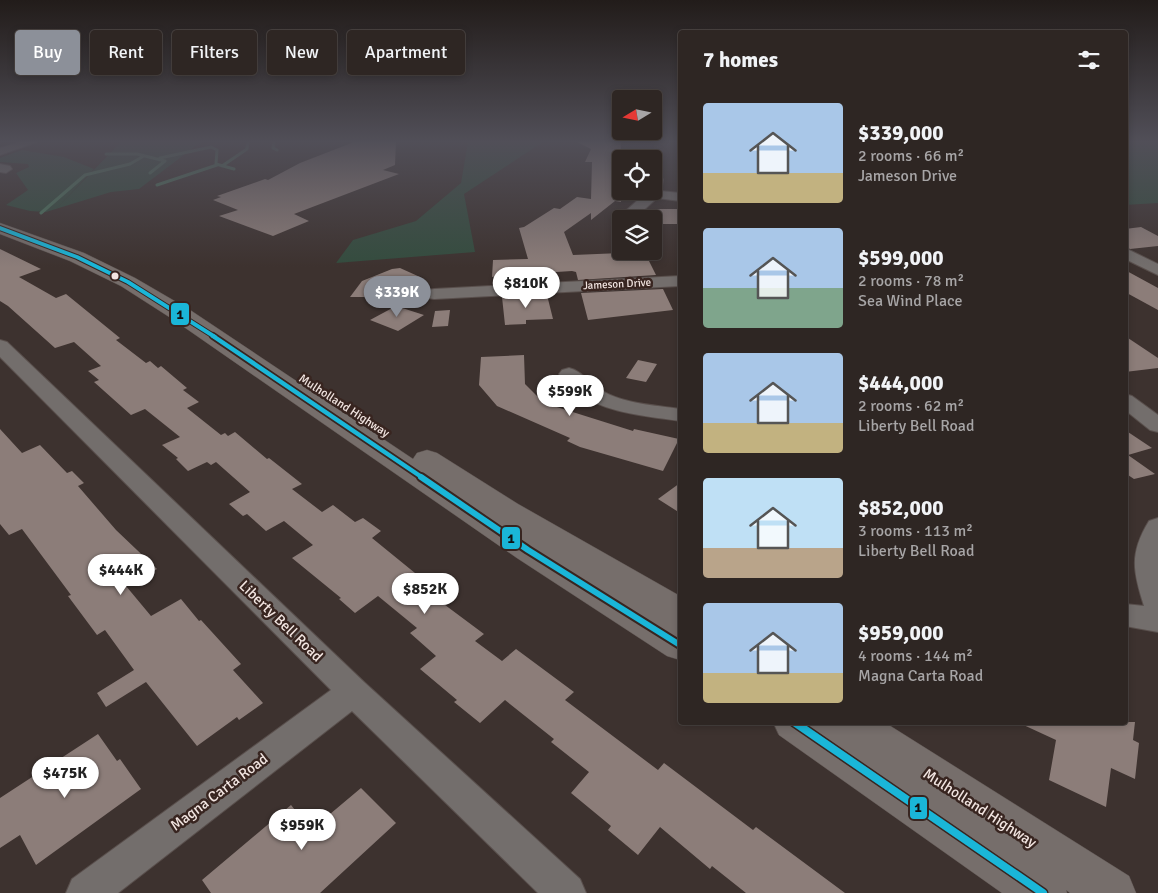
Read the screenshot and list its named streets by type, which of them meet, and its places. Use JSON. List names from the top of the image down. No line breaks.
{"streets":{"main road":["Mulholland Highway"],"street":["Jameson Drive","Liberty Bell Road","Magna Carta Road"]},"crossings":[["Liberty Bell Road","Magna Carta Road"]],"lines":["transit line 1"],"north":"left","page":{"chip":["Buy","Rent","Filters","New","Apartment"],"heading":"7 homes","list":[{"name":"$339,000","note":"2 rooms · 66 m² · Jameson Drive"},{"name":"$599,000","note":"2 rooms · 78 m² · Sea Wind Place"},{"name":"$444,000","note":"2 rooms · 62 m² · Liberty Bell Road"},{"name":"$852,000","note":"3 rooms · 113 m² · Liberty Bell Road"},{"name":"$959,000","note":"4 rooms · 144 m² · Magna Carta Road"}],"price":["$810K","$339K","$599K","$444K","$852K","$475K","$959K"]}}
